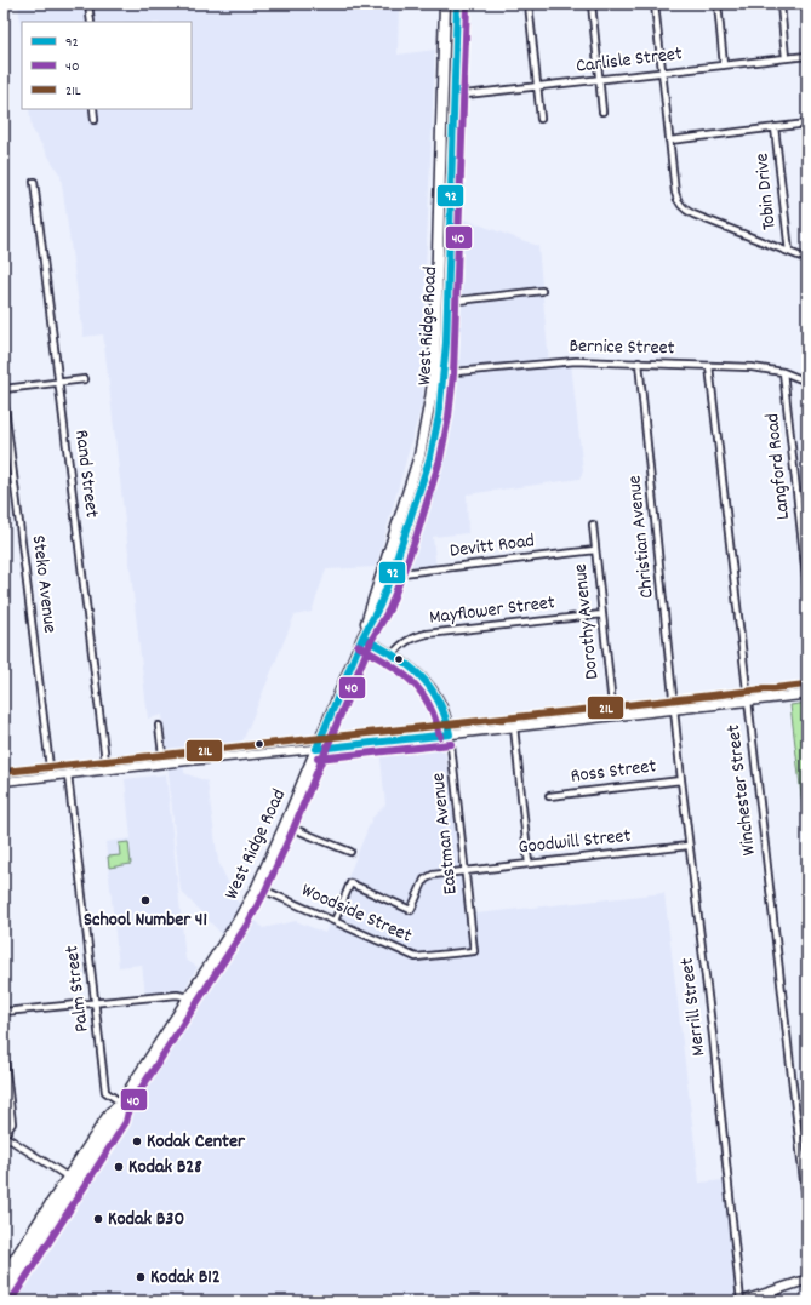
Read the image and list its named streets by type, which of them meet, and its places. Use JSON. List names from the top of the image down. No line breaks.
{"streets":{"highway":["West Ridge Road"],"street":["Carlisle Street","Tobin Drive","Bernice Street","Langford Road","Rand Street","Christian Avenue","Devitt Road","Steko Avenue","Mayflower Street","Dorothy Avenue","Ross Street","Winchester Street","Eastman Avenue","Goodwill Street","Woodside Street","Palm Street","Merrill Street"]},"crossings":[["Carlisle Street","West Ridge Road"],["West Ridge Road","Bernice Street"],["West Ridge Road","Devitt Road"],["West Ridge Road","Eastman Avenue"],["West Ridge Road","Woodside Street"],["West Ridge Road","Palm Street"],["Bernice Street","Langford Road"],["Bernice Street","Christian Avenue"],["Bernice Street","Winchester Street"],["Christian Avenue","Merrill Street"],["Devitt Road","Dorothy Avenue"],["Mayflower Street","Dorothy Avenue"],["Mayflower Street","Eastman Avenue"],["Ross Street","Merrill Street"],["Eastman Avenue","Goodwill Street"],["Eastman Avenue","Woodside Street"],["Goodwill Street","Woodside Street"],["Goodwill Street","Merrill Street"]],"places":["School Number 41","Kodak Center","Kodak B28","Kodak B30","Kodak B12"],"lines":["transit line 92","transit line 40","transit line 21L"],"legend":["92","40","21L"]}
